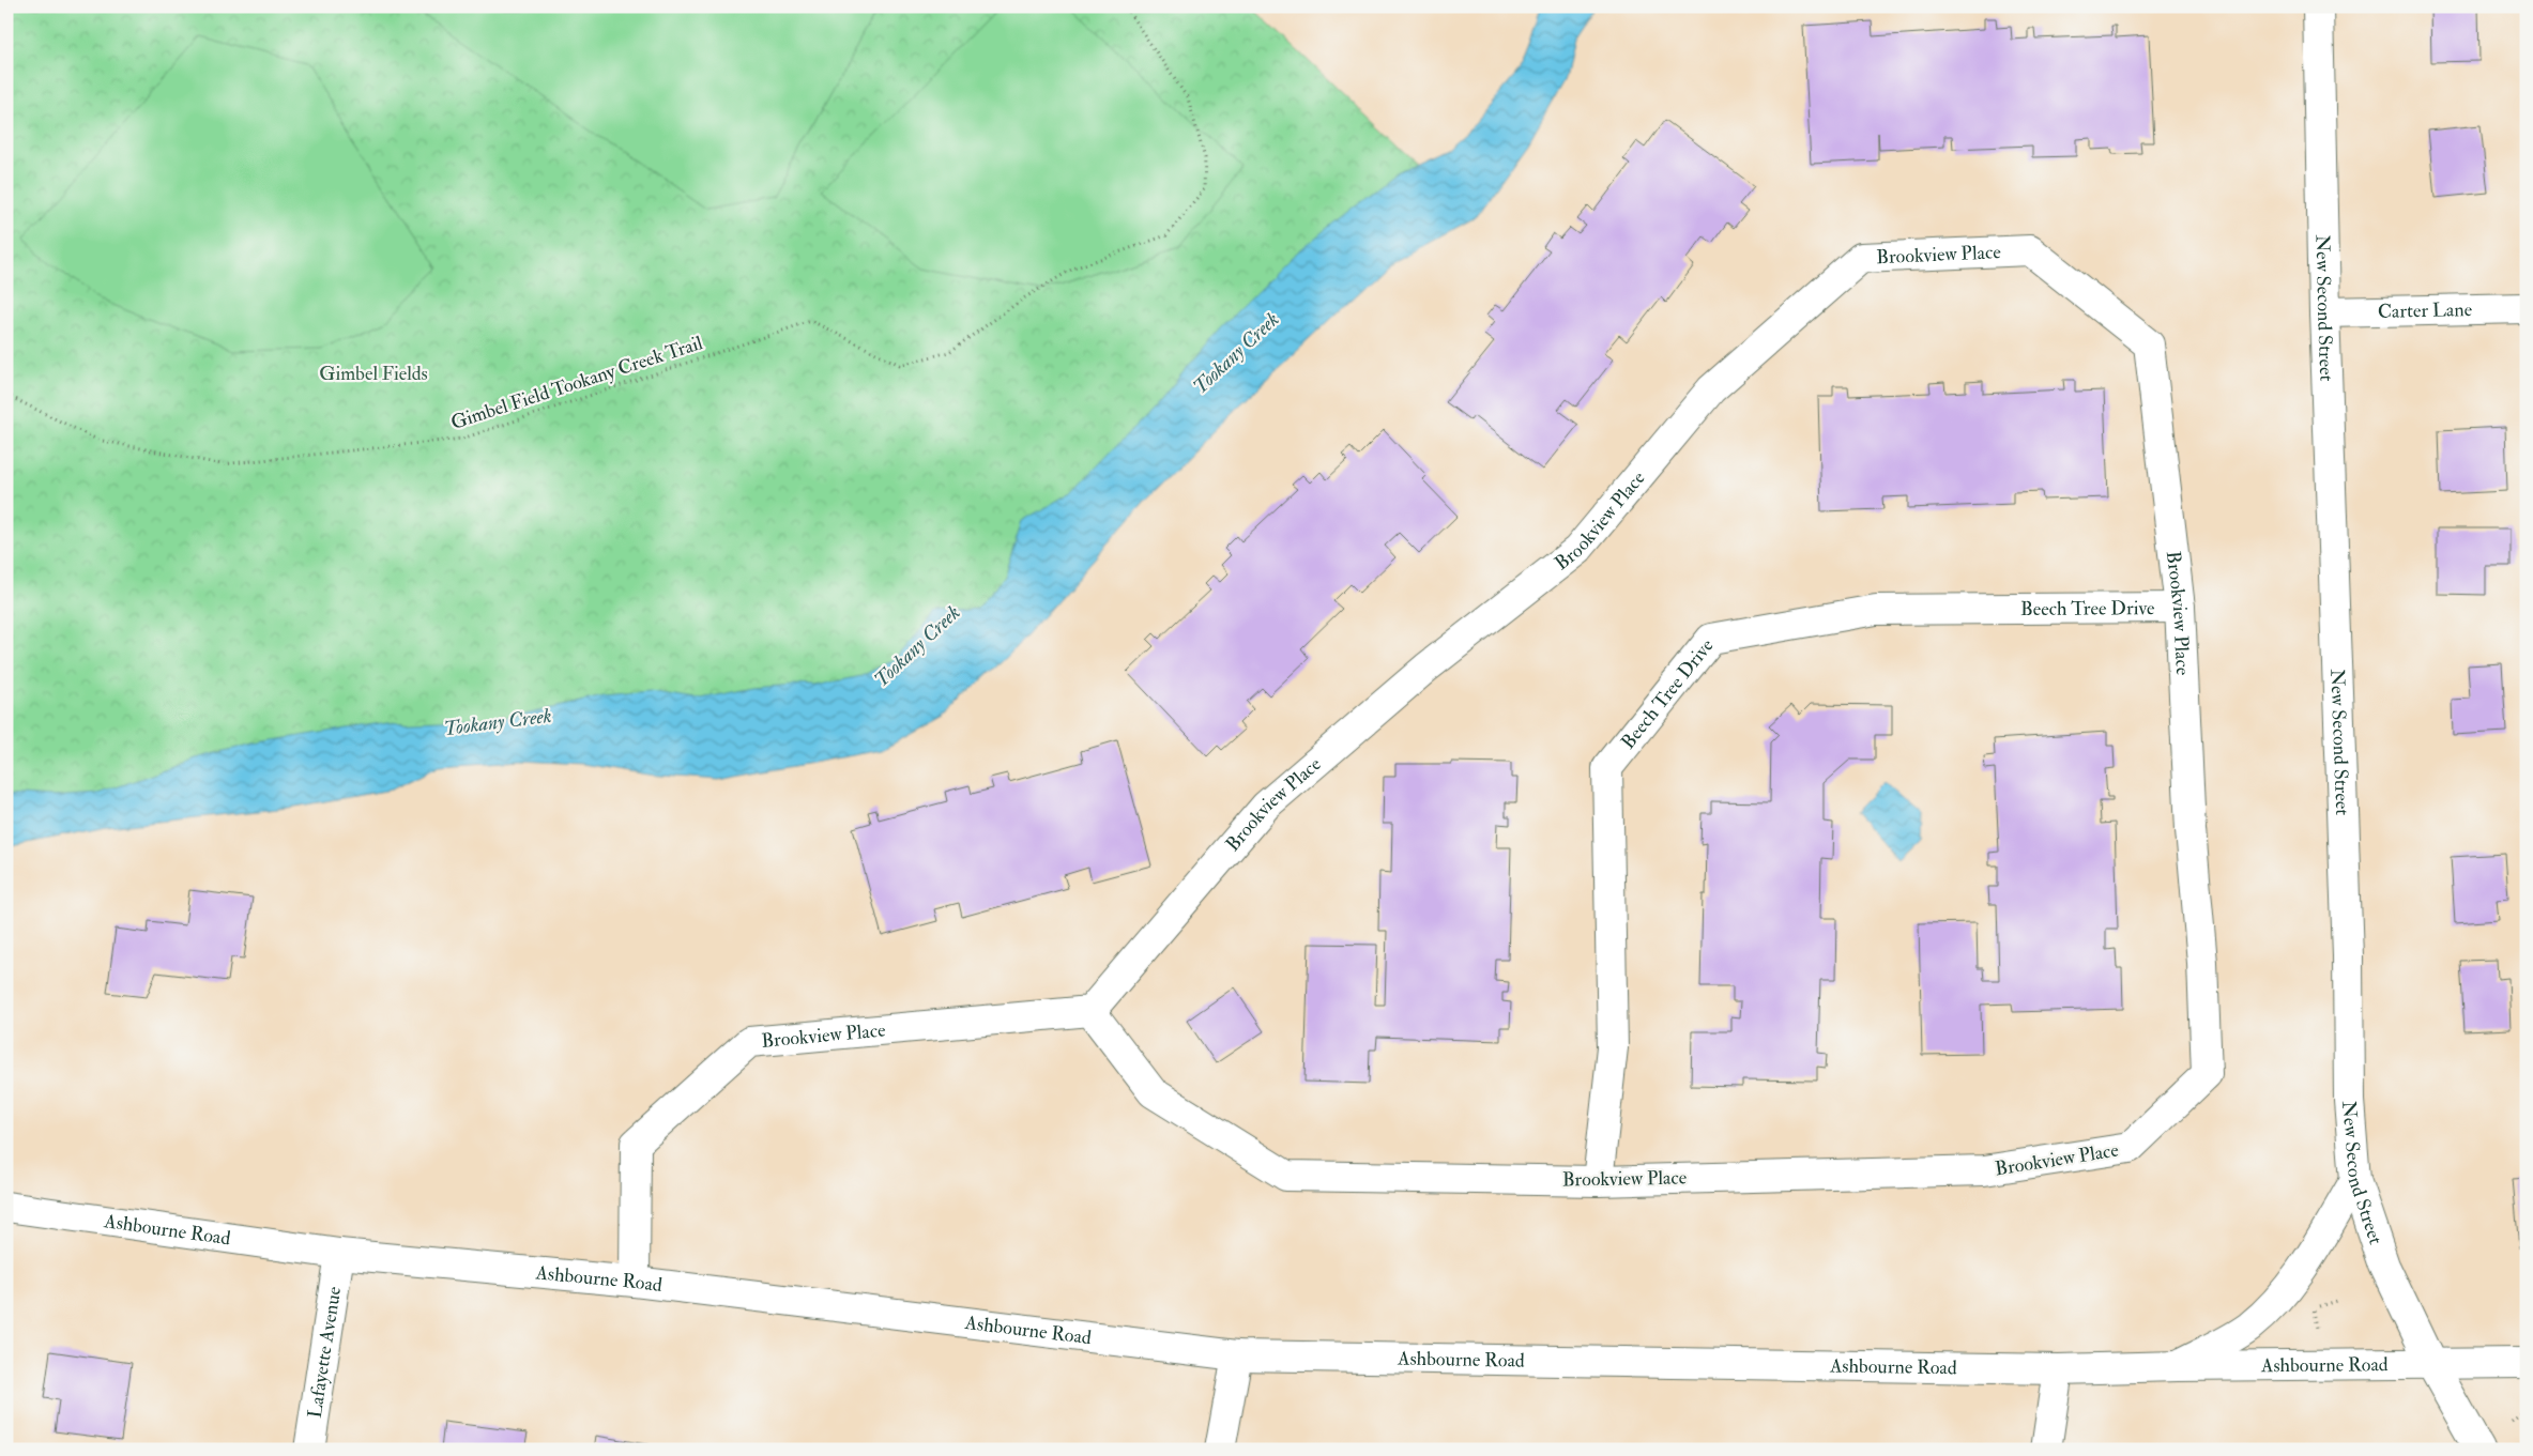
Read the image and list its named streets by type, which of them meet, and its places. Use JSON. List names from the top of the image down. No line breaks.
{"streets":{"street":["Brookview Place","New Second Street","Carter Lane","Beech Tree Drive","Ashbourne Road","Lafayette Avenue"],"path":["Gimbel Field Tookany Creek Trail"]},"crossings":[["Brookview Place","Beech Tree Drive"],["Brookview Place","Ashbourne Road"],["New Second Street","Carter Lane"],["New Second Street","Ashbourne Road"],["Ashbourne Road","Lafayette Avenue"]],"water":["Tookany Creek"],"parks":["Gimbel Fields"]}
